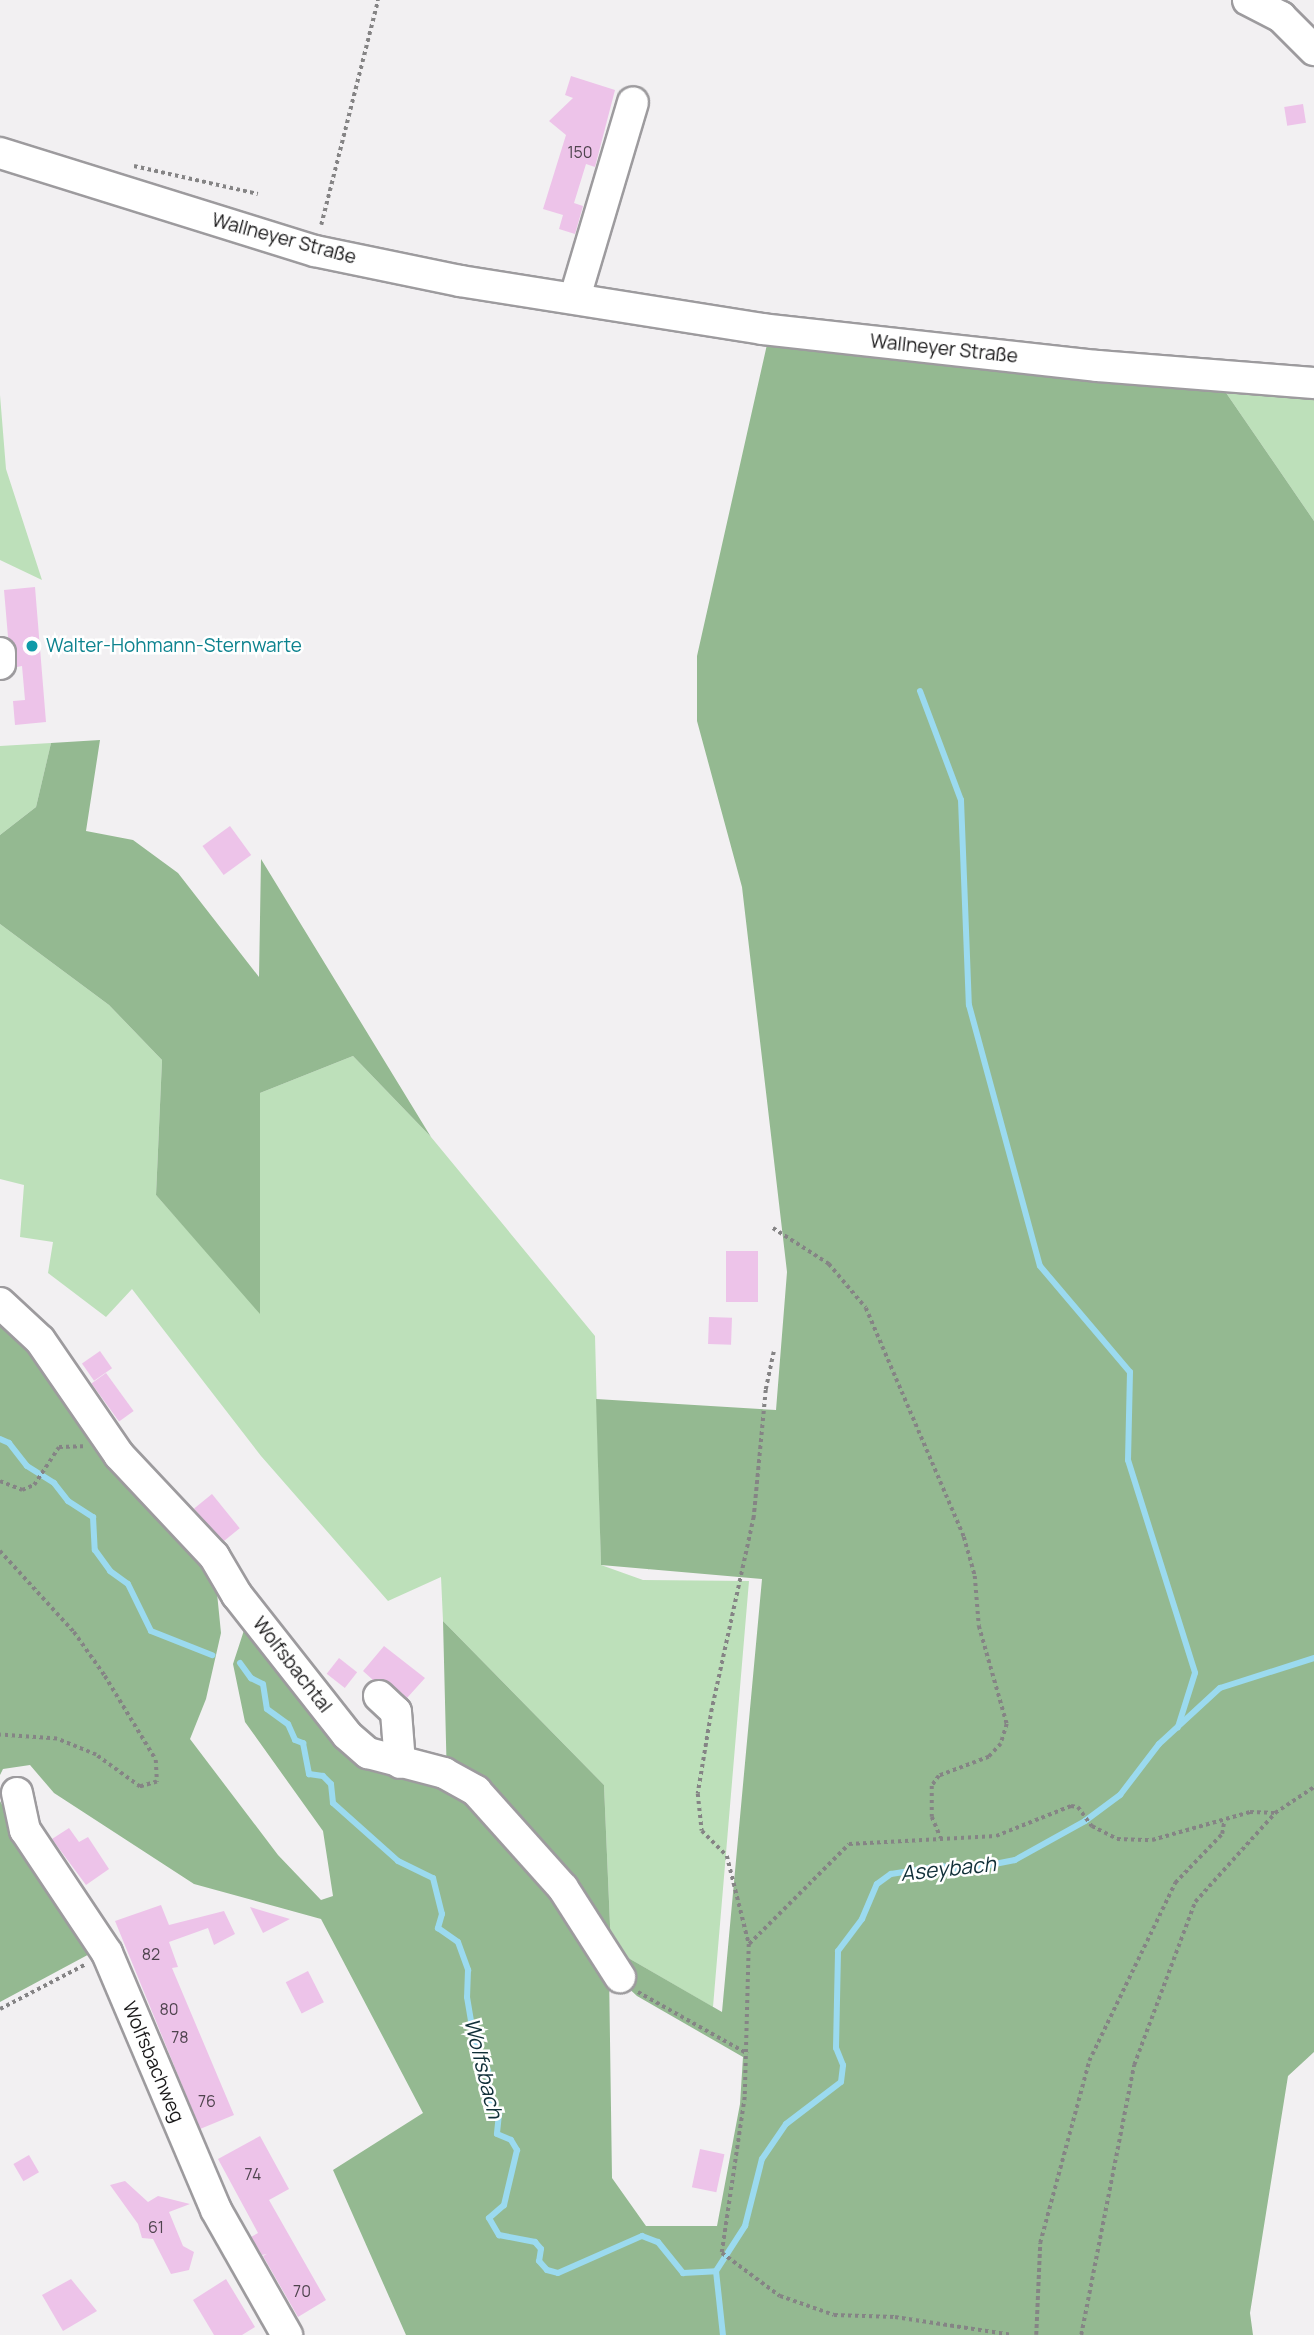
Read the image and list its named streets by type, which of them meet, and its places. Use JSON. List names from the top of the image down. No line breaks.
{"streets":{"street":["Wallneyer Straße","Wolfsbachtal","Wolfsbachweg"]},"water":["Aseybach","Wolfsbach"],"places":["Walter-Hohmann-Sternwarte"],"house_numbers":["150","82","80","78","76","74","61","70"]}
